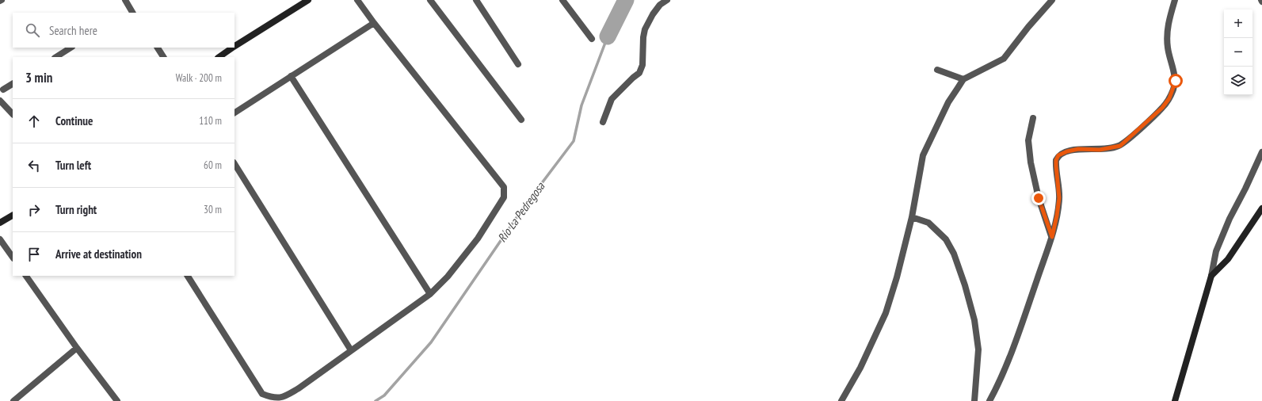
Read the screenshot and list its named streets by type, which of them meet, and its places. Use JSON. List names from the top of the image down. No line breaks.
{"water":["Río La Pedregosa"],"page":{"map_buttons":["+","−"],"search":"Search here","heading":["3 min","Walk · 200 m"],"list":[["Continue","110 m"],["Turn left","60 m"],["Turn right","30 m"],"Arrive at destination"]}}
